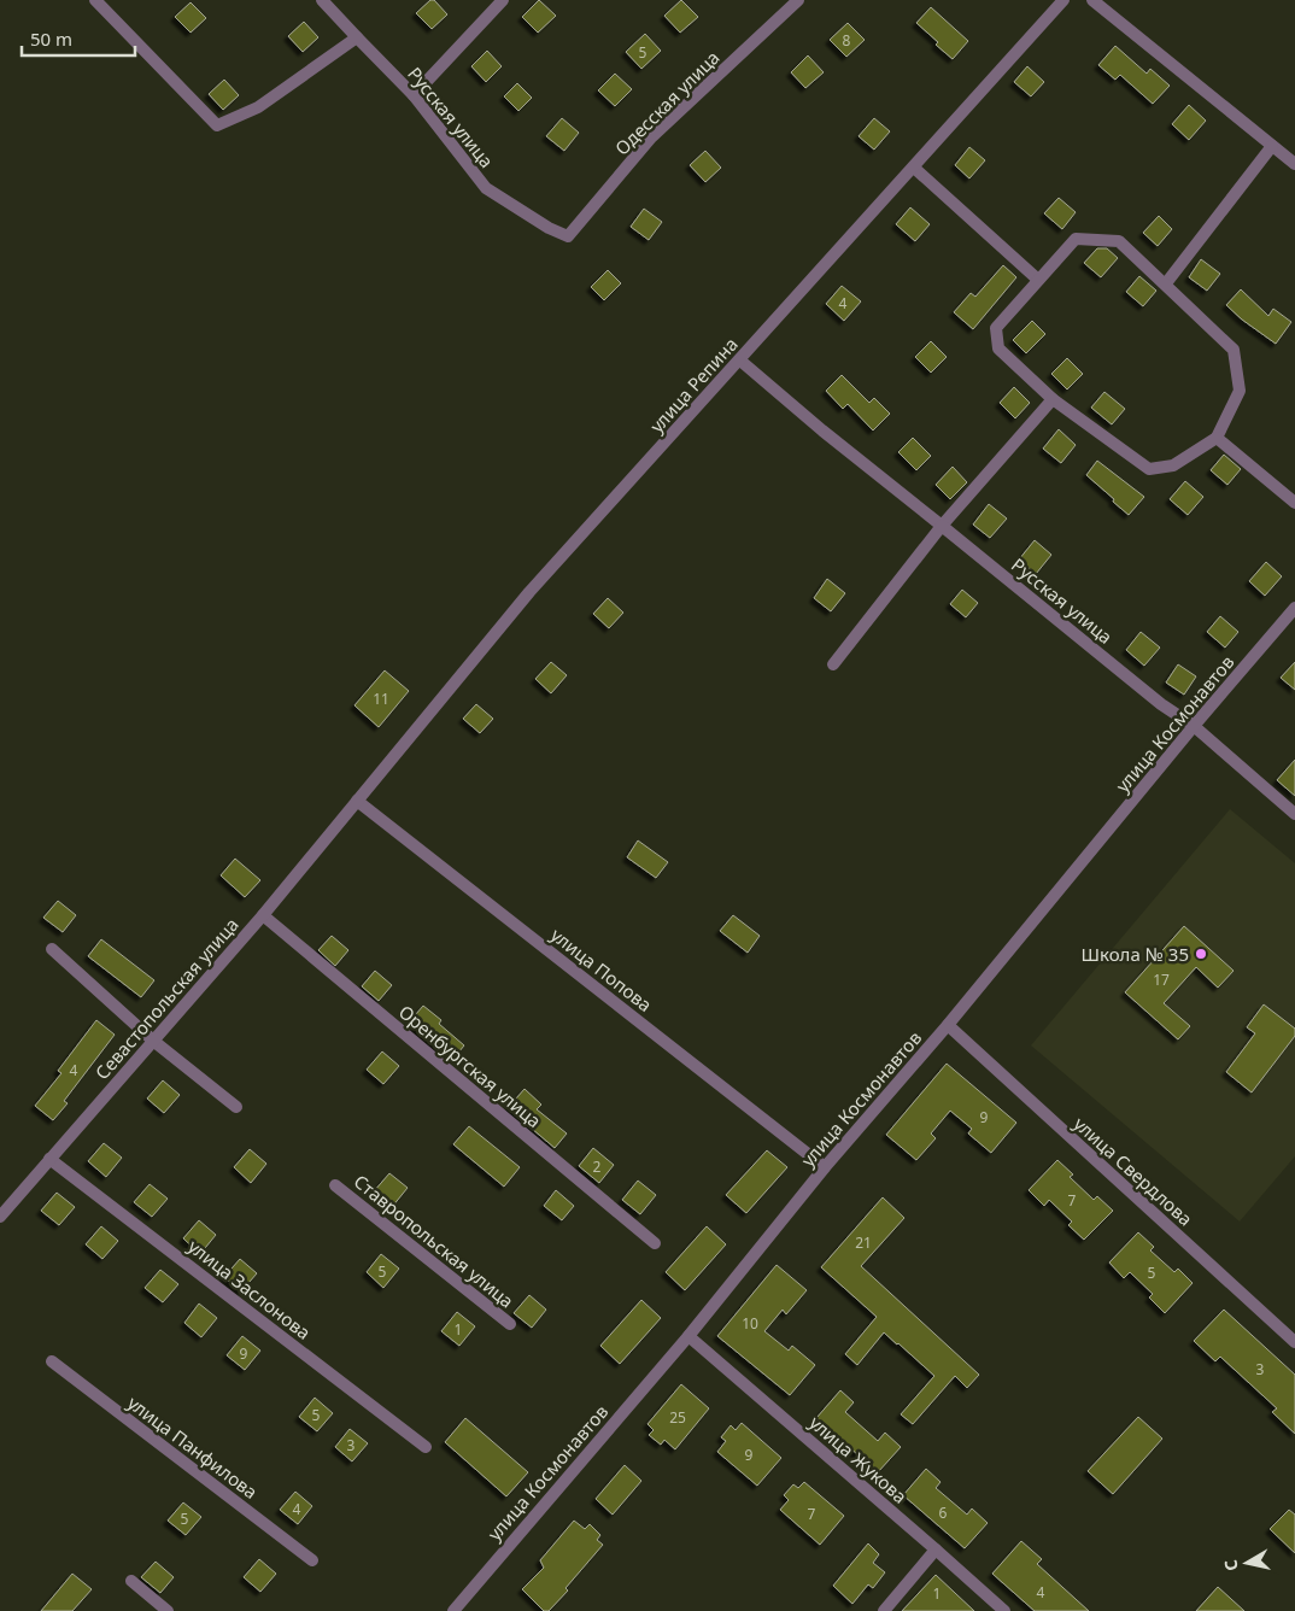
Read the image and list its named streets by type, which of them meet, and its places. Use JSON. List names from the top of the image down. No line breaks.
{"streets":{"street":["Одесская улица","Русская улица","улица Репина","улица Космонавтов","улица Попова","Севастопольская улица","Оренбургская улица","улица Свердлова","Ставропольская улица","улица Заслонова","улица Панфилова","улица Жукова"]},"crossings":[["Одесская улица","Русская улица"],["Русская улица","улица Репина"],["Русская улица","улица Космонавтов"],["улица Репина","улица Попова"],["улица Репина","Севастопольская улица"],["улица Космонавтов","улица Попова"],["улица Космонавтов","улица Свердлова"],["улица Космонавтов","улица Жукова"],["улица Попова","Севастопольская улица"],["Севастопольская улица","Оренбургская улица"],["Севастопольская улица","улица Заслонова"]],"places":["Школа № 35"],"house_numbers":["8","5","4","11","17","4","9","2","7","21","5","5","10","1","9","3","5","25","3","9","4","6","7","5","4","1"],"scale_bar":"50 m","north":"left"}
